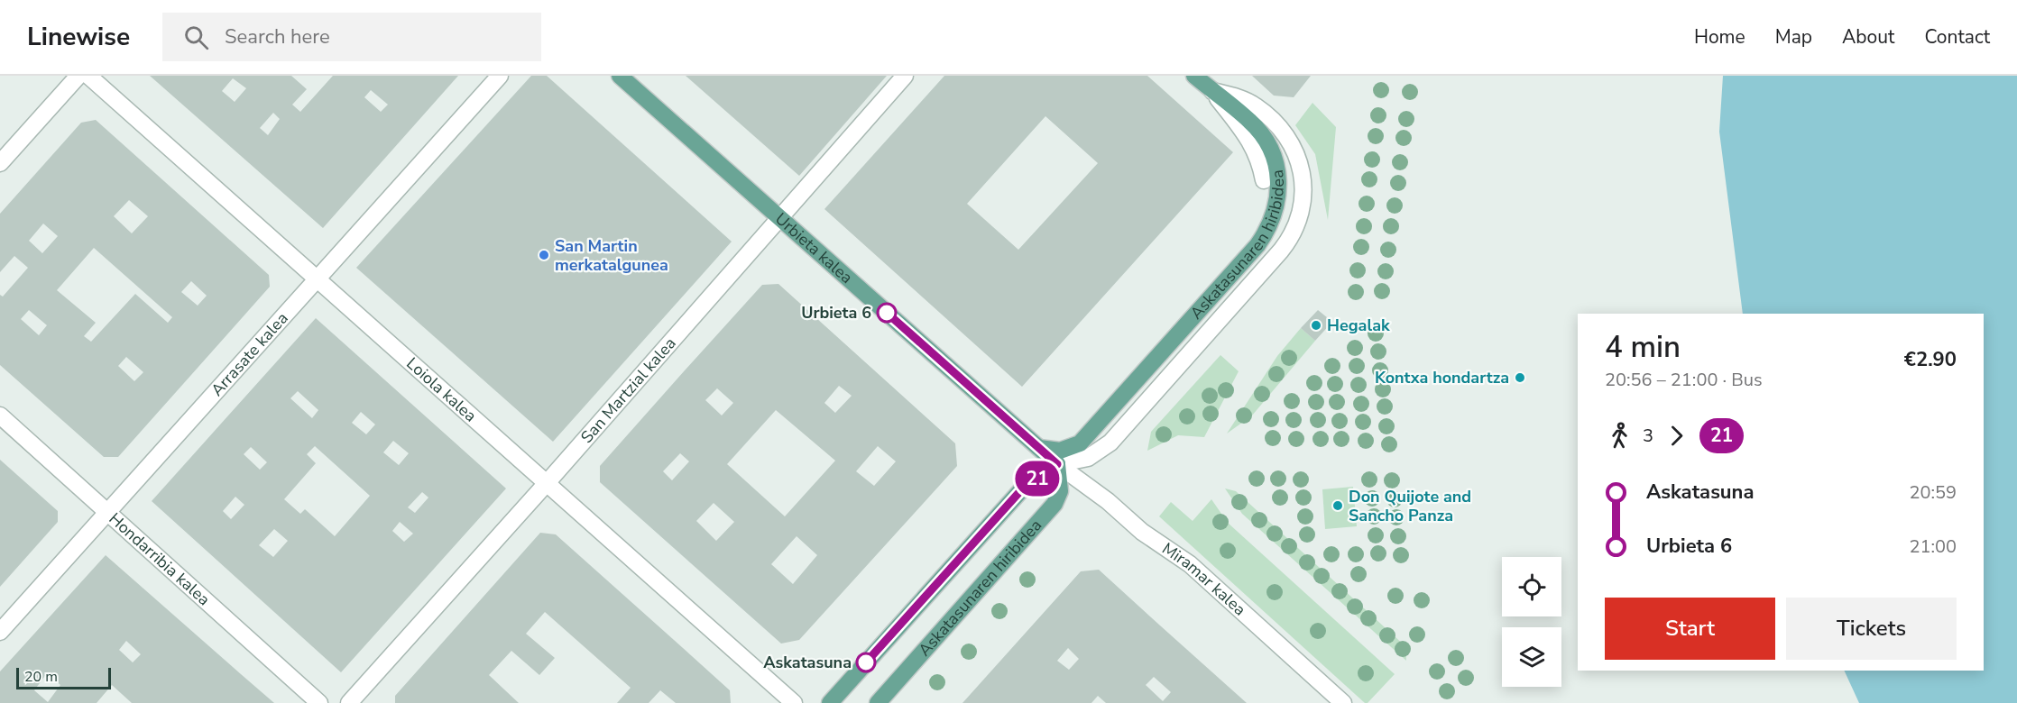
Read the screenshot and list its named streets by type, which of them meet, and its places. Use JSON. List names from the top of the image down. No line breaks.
{"streets":{"main road":["Askatasunaren hiribidea","Urbieta kalea"],"street":["Arrasate kalea","Loiola kalea","San Martzial kalea","Hondarribia kalea","Miramar kalea"]},"crossings":[["Askatasunaren hiribidea","Urbieta kalea"],["Askatasunaren hiribidea","Miramar kalea"],["Urbieta kalea","San Martzial kalea"],["Urbieta kalea","Miramar kalea"],["Arrasate kalea","Loiola kalea"],["Arrasate kalea","Hondarribia kalea"],["Loiola kalea","San Martzial kalea"]],"places":["San Martin merkatalgunea","Urbieta 6","Hegalak","Kontxa hondartza","Don Quijote and Sancho Panza","Askatasuna"],"lines":["bus line 21"],"scale_bar":"20 m","page":{"header":"Linewise","search":"Search here","nav":["Home","Map","About","Contact"],"on_map":"21","heading":["4 min","20:56 – 21:00 · Bus","€2.90"],"legs":["3","21"],"list":[{"name":"Askatasuna","value":"20:59"},{"name":"Urbieta 6","value":"21:00"}],"buttons":["Start","Tickets"],"scale":"20 m"}}
